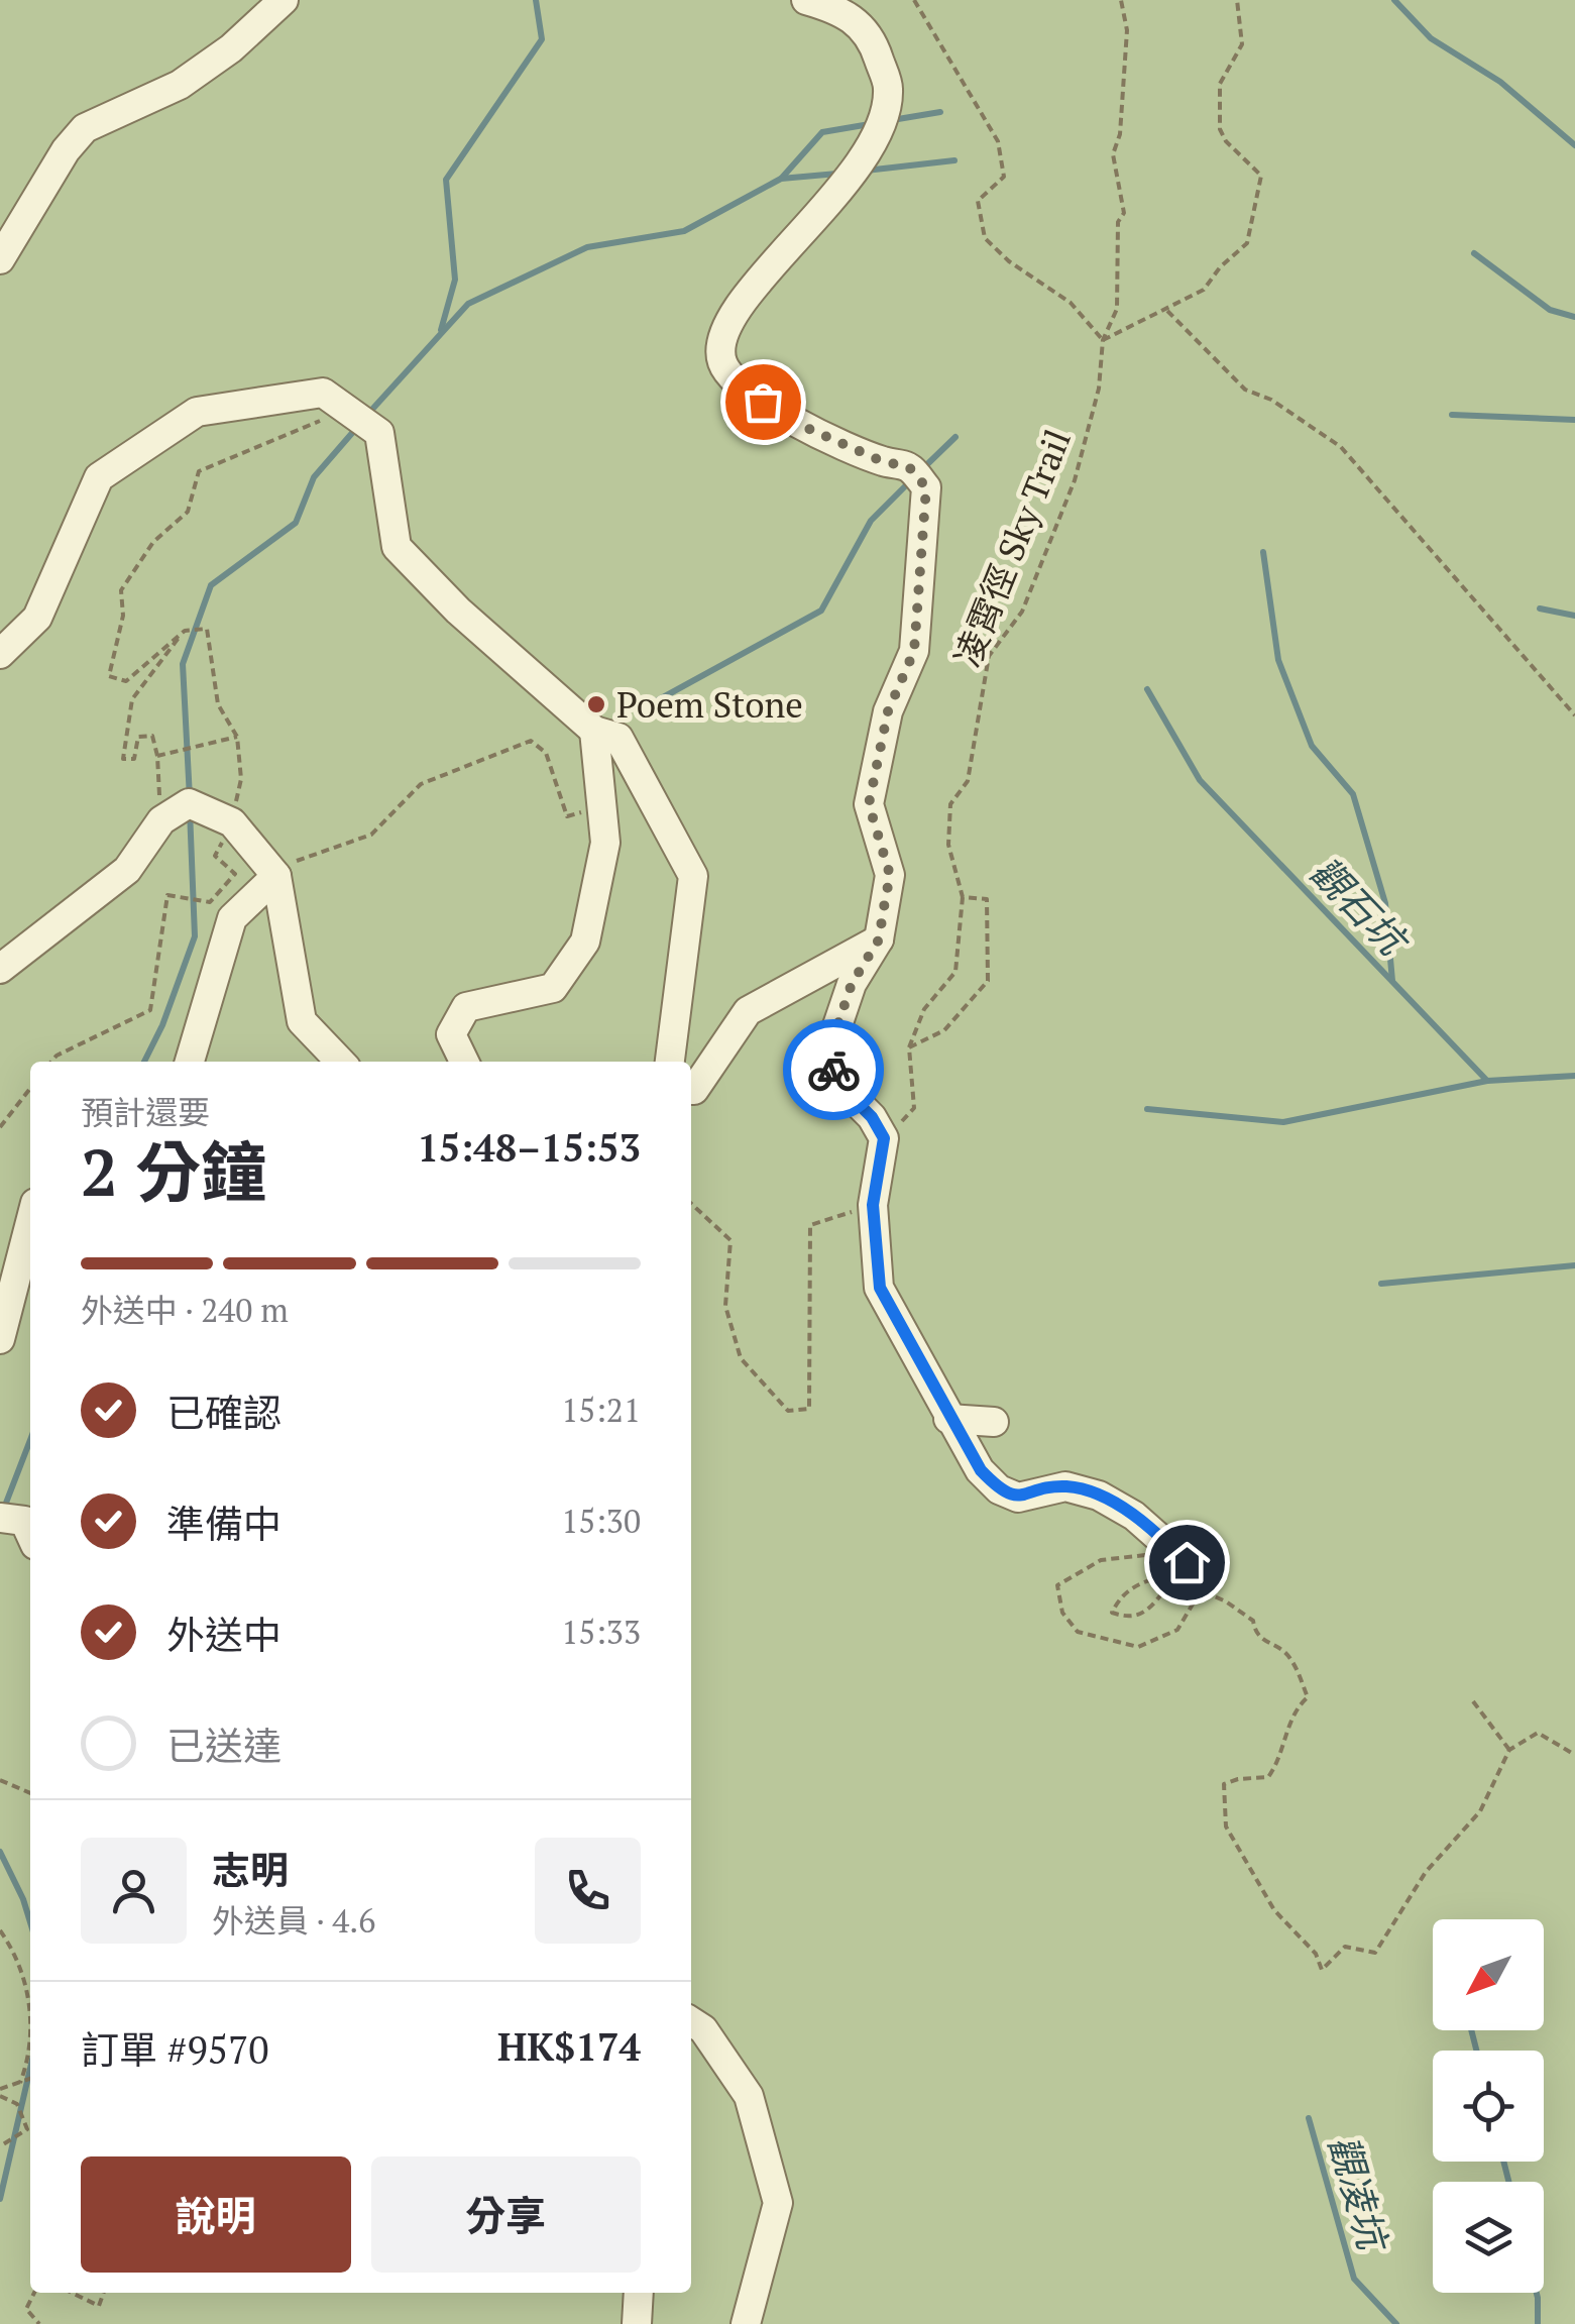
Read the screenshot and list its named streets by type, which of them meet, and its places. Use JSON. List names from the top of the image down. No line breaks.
{"streets":{"path":["凌霄徑 Sky Trail"]},"water":["觀石坑","觀凌坑"],"places":["Poem Stone"],"north":"bottom left","page":{"heading":["2 分鐘","預計還要","15:48–15:53"],"panel":["志明","外送員 · 4.6","訂單 #9570","HK$174"],"bar":"外送中 · 240 m","list":[["已確認","15:21"],["準備中","15:30"],["外送中","15:33"],"已送達"],"buttons":["說明","分享"]}}
